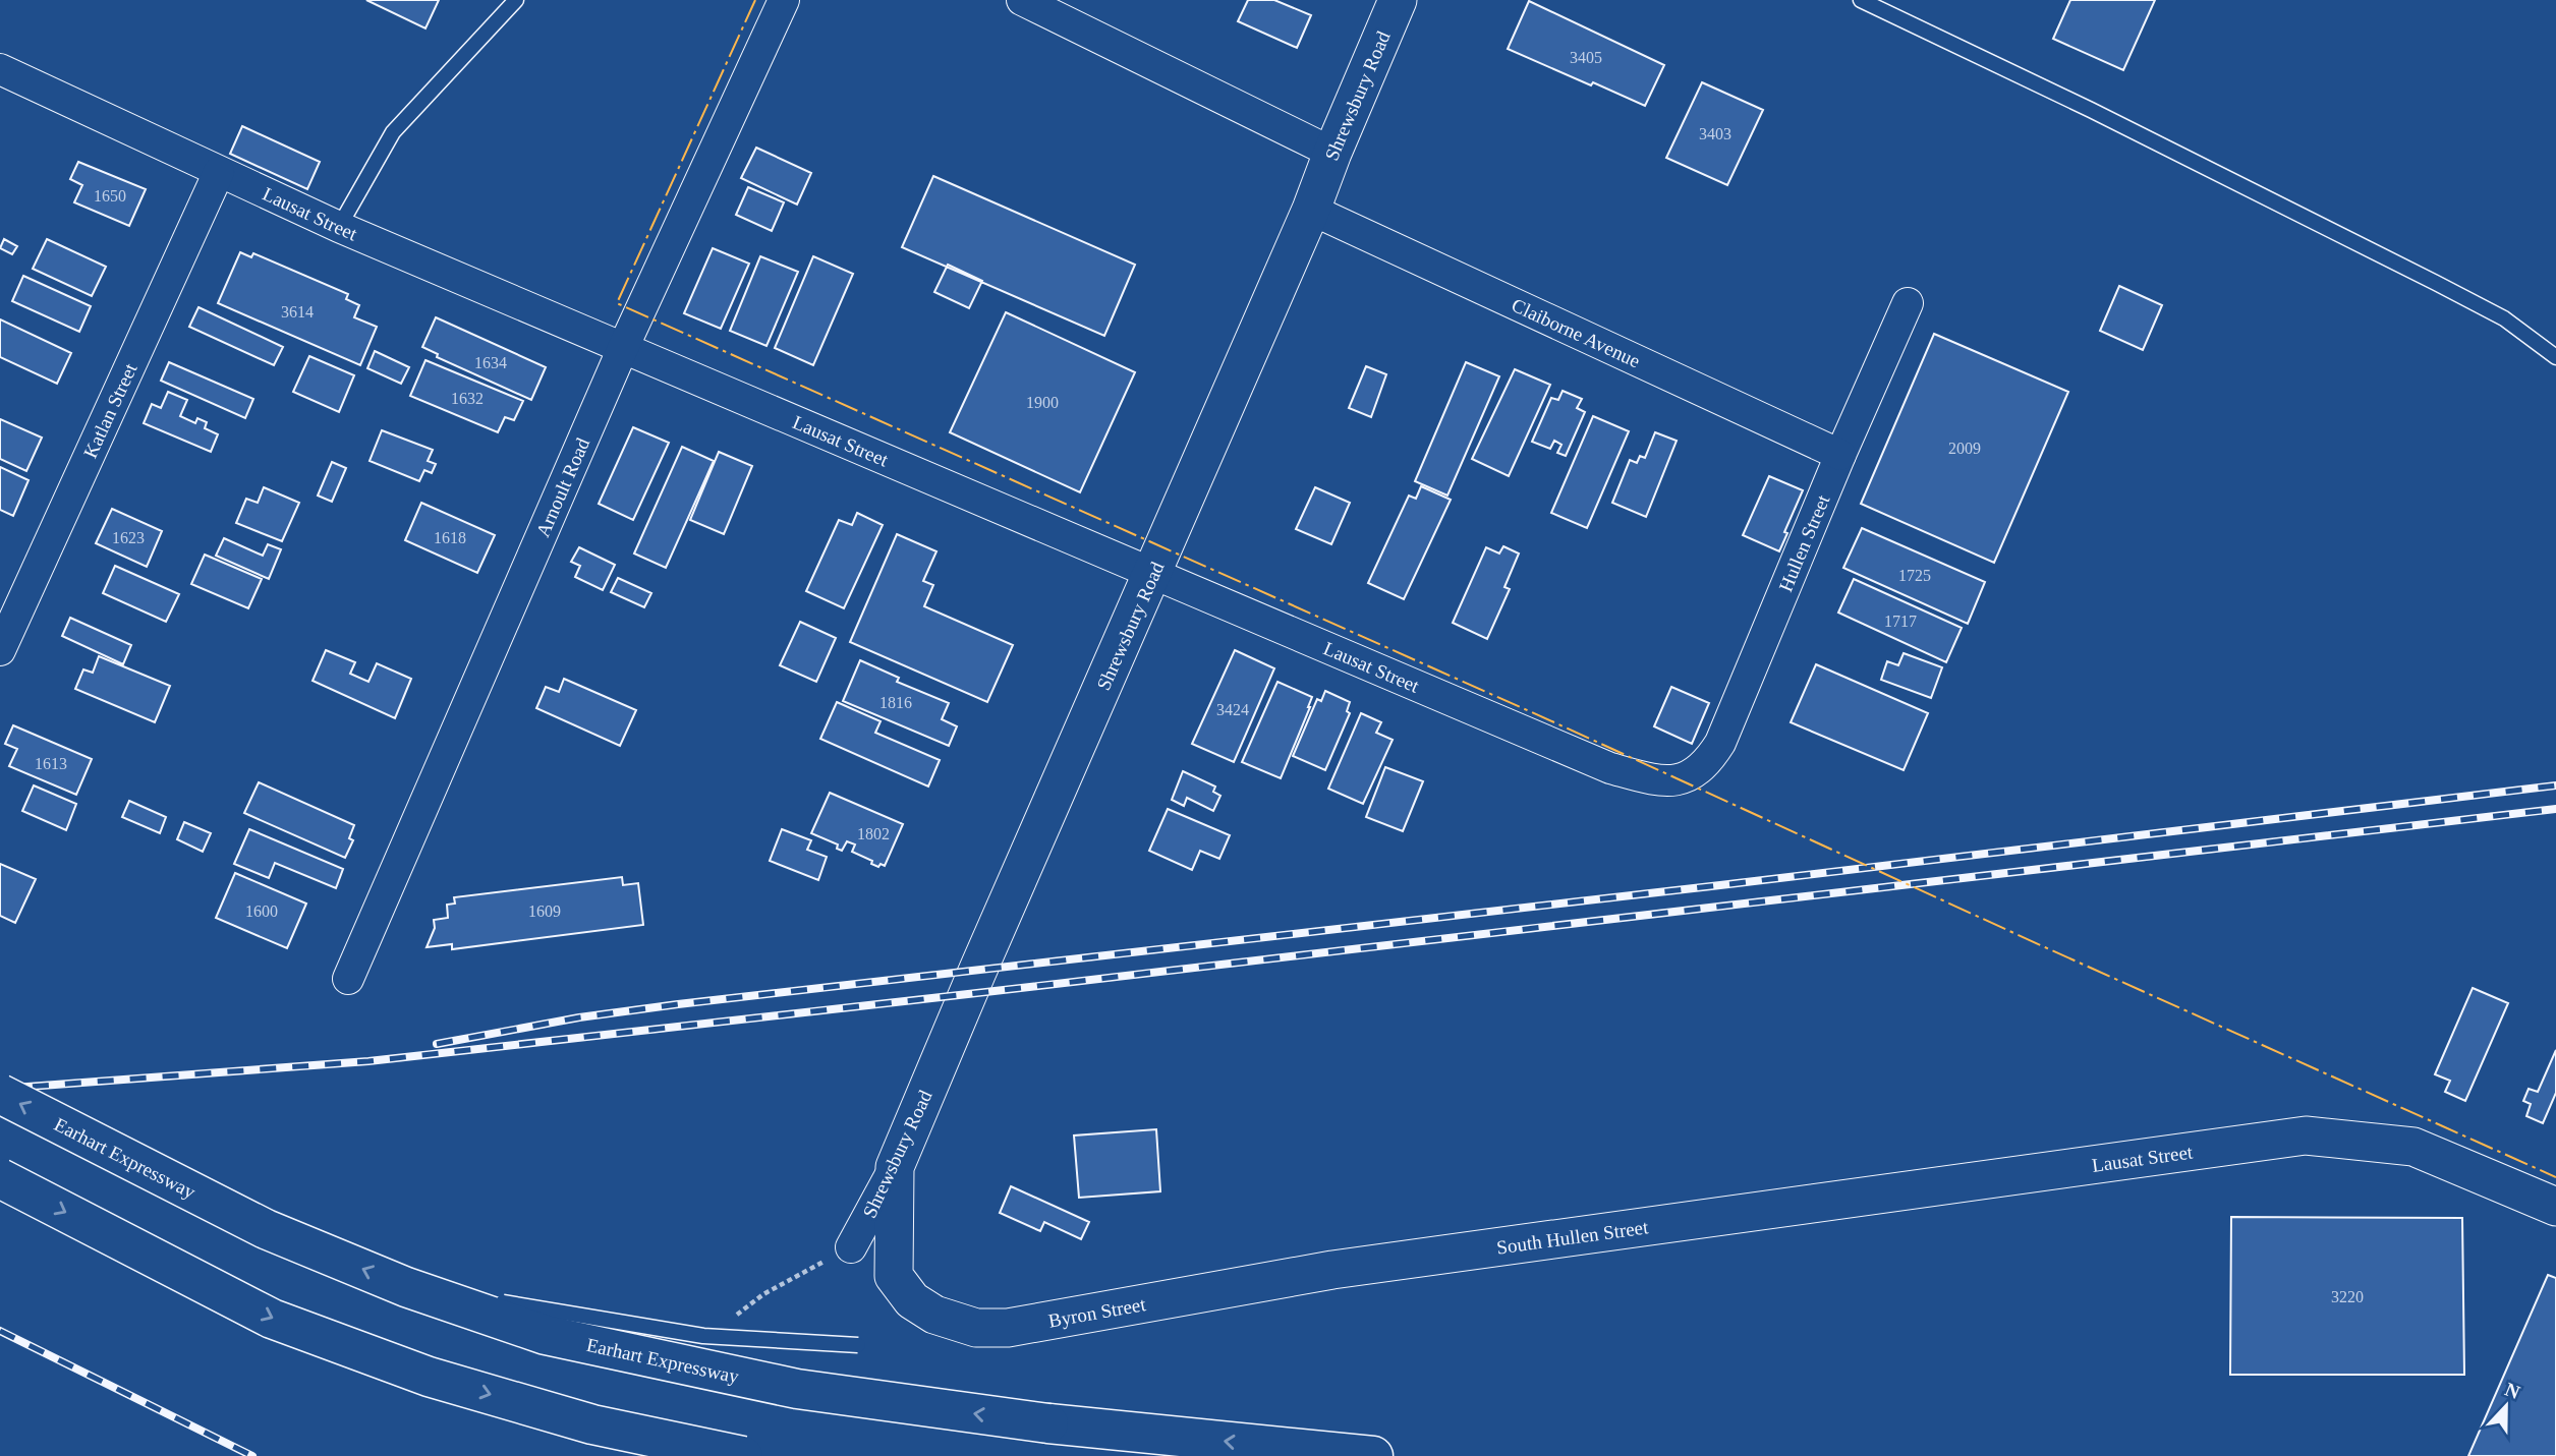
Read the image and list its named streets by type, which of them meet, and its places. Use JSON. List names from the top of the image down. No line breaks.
{"streets":{"highway":["Earhart Expressway"],"street":["Shrewsbury Road","Lausat Street","Claiborne Avenue","Katlan Street","Arnoult Road","Hullen Street","South Hullen Street","Byron Street"]},"crossings":[["Shrewsbury Road","Lausat Street"],["Shrewsbury Road","Claiborne Avenue"],["Shrewsbury Road","Byron Street"],["Lausat Street","Katlan Street"],["Lausat Street","Arnoult Road"],["Lausat Street","Hullen Street"],["Lausat Street","South Hullen Street"],["Claiborne Avenue","Hullen Street"],["South Hullen Street","Byron Street"]],"house_numbers":["3405","3403","1650","3614","1634","1632","1900","2009","1623","1618","1725","1717","1816","3424","1613","1802","1600","1609","3220"],"north":"top"}
